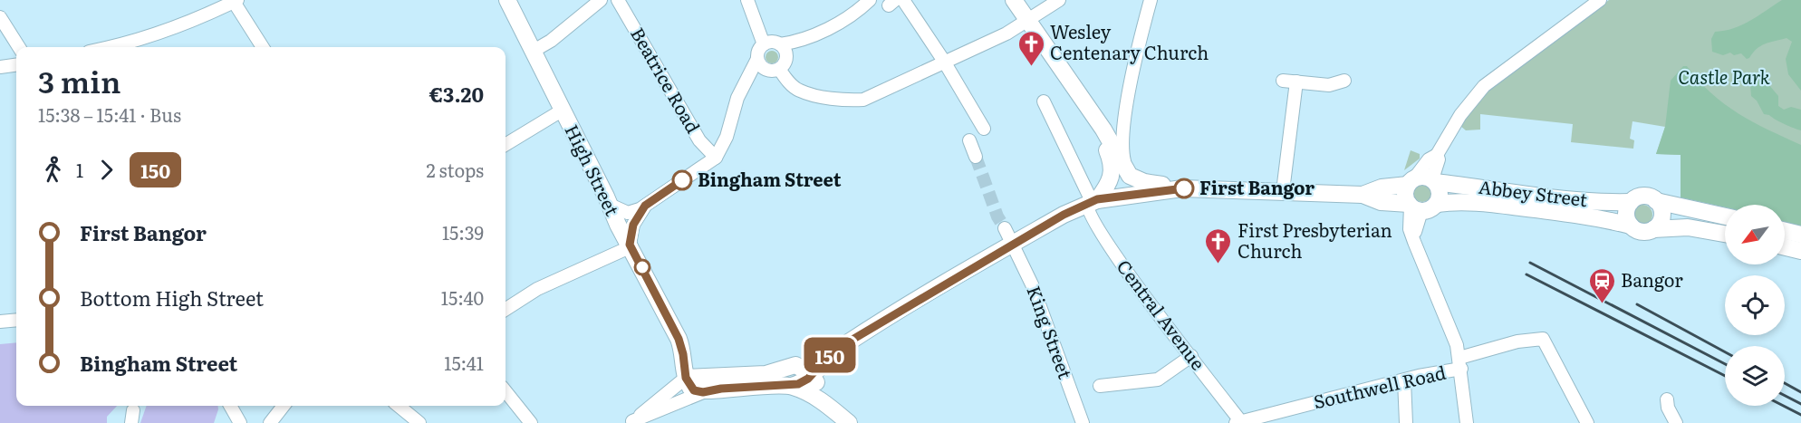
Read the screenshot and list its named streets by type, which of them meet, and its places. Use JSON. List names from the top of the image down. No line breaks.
{"streets":{"main road":["High Street","Abbey Street"],"street":["Beatrice Road","Central Avenue","King Street","Southwell Road"]},"crossings":[["Central Avenue","Southwell Road"]],"parks":["Castle Park"],"places":{"church":["Wesley Centenary Church","First Presbyterian Church"],"other":["Bingham Street","First Bangor"],"station":["Bangor"]},"lines":["bus line 150"],"north":"bottom left","page":{"on_map":"150","heading":["3 min","15:38 – 15:41 · Bus","€3.20"],"legs":["1","150","2 stops"],"list":[{"name":"First Bangor","value":"15:39"},{"name":"Bottom High Street","value":"15:40"},{"name":"Bingham Street","value":"15:41"}]}}
